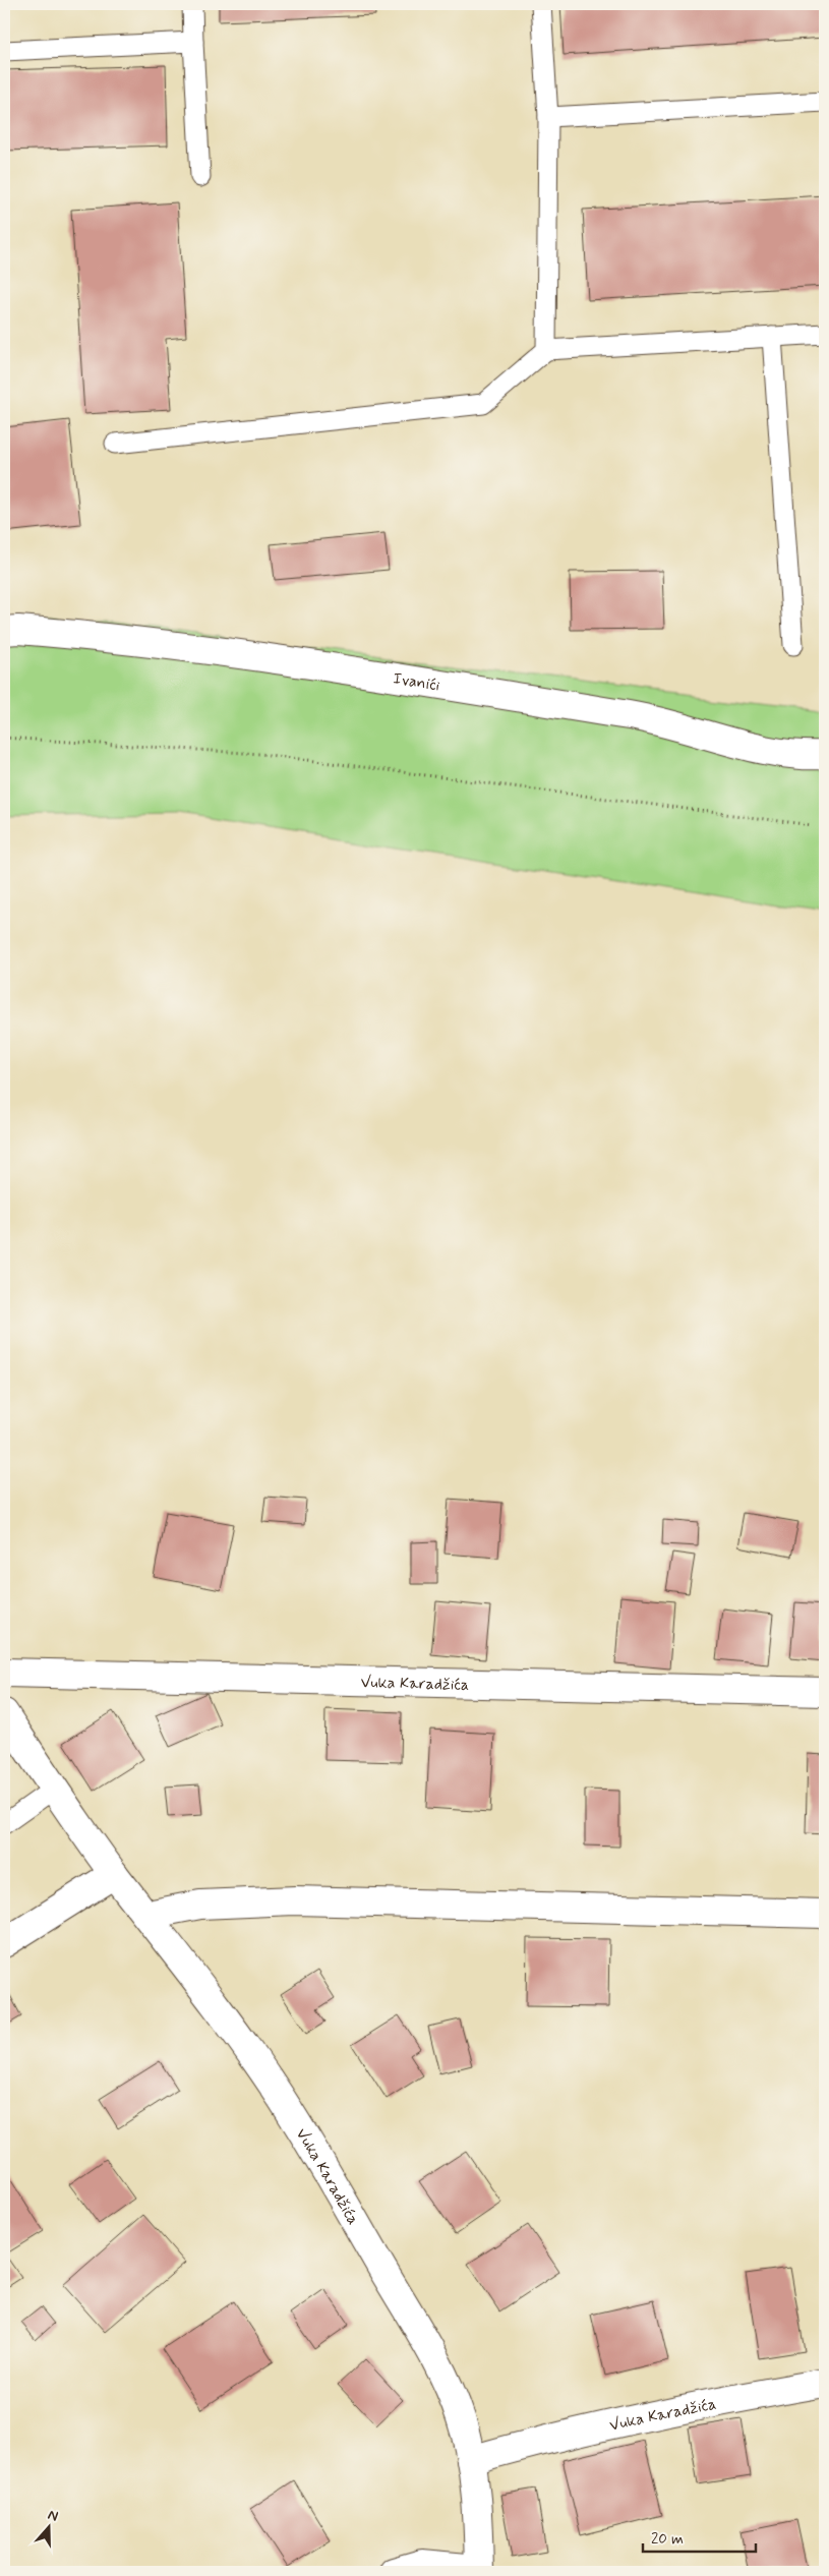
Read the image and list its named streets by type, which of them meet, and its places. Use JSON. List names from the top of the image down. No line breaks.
{"streets":{"street":["Ivanići","Vuka Karadžića"]},"scale_bar":"20 m","north":"top"}
